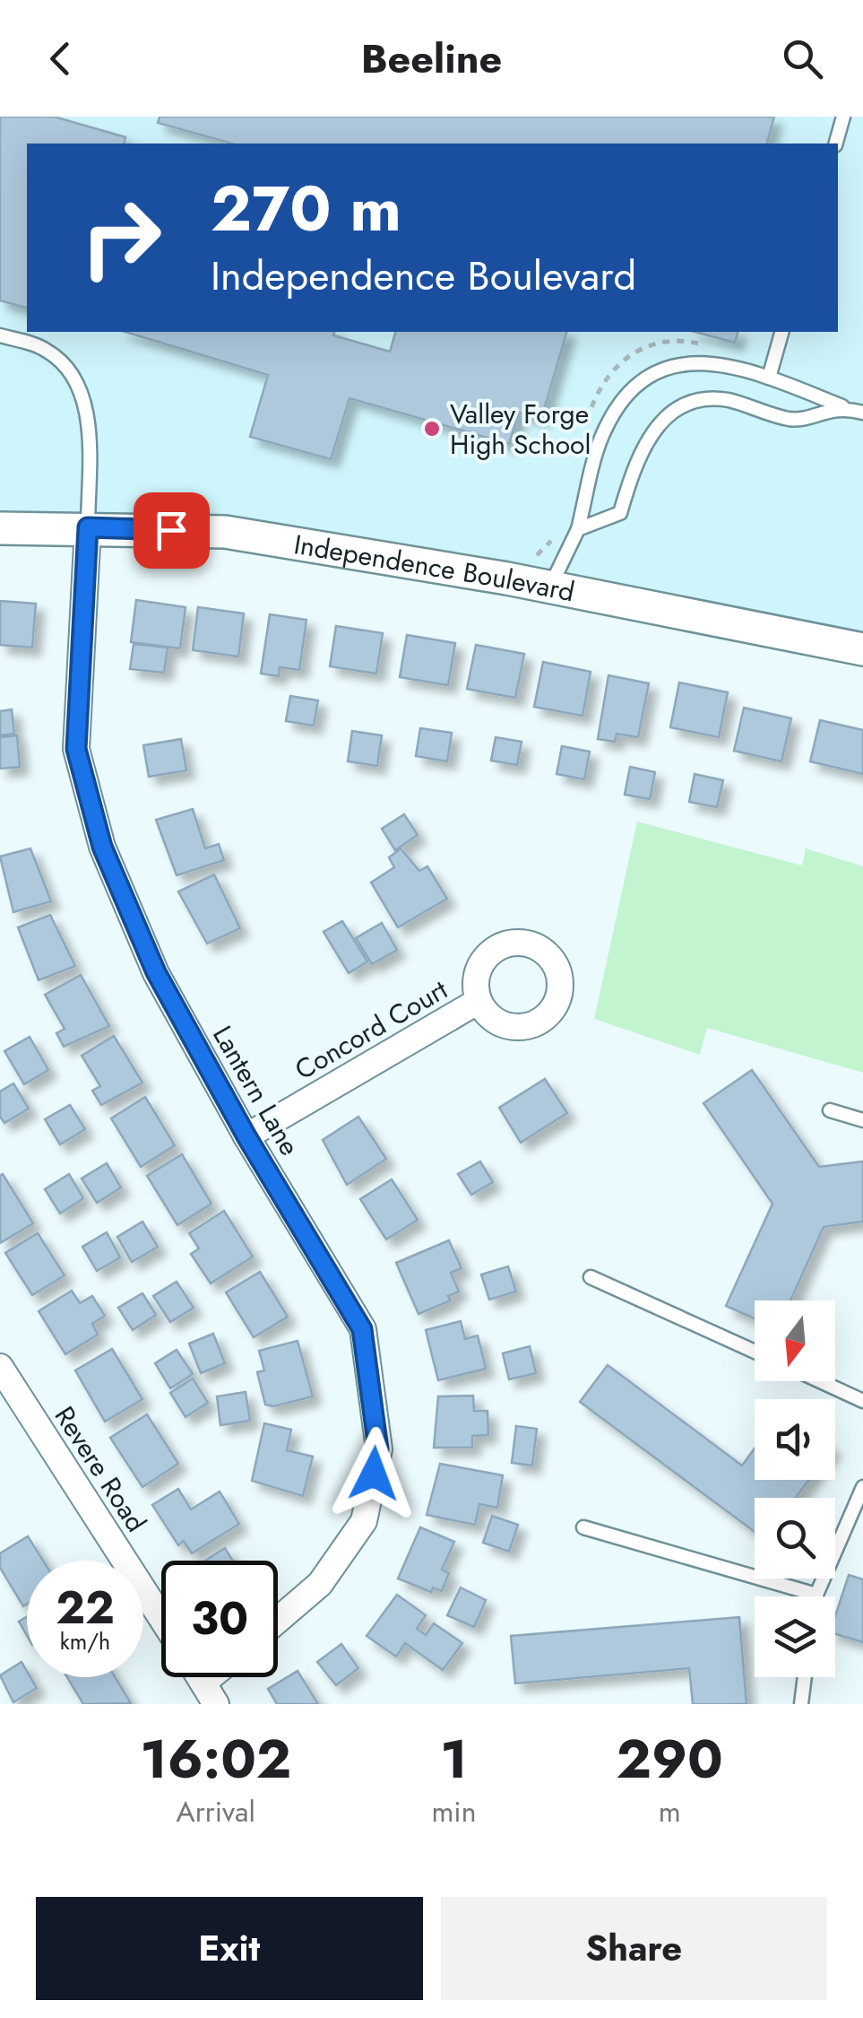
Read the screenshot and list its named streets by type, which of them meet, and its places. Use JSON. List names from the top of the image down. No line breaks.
{"streets":{"street":["Independence Boulevard","Concord Court","Lantern Lane","Revere Road"]},"crossings":[["Independence Boulevard","Lantern Lane"],["Concord Court","Lantern Lane"]],"places":["Valley Forge High School"],"north":"bottom","page":{"header":"Beeline","turn":["270 m","Independence Boulevard"],"speed":"22 km/h","limit":"30","eta":["16:02","Arrival","1","min","290","m"],"buttons":["Exit","Share"]}}
